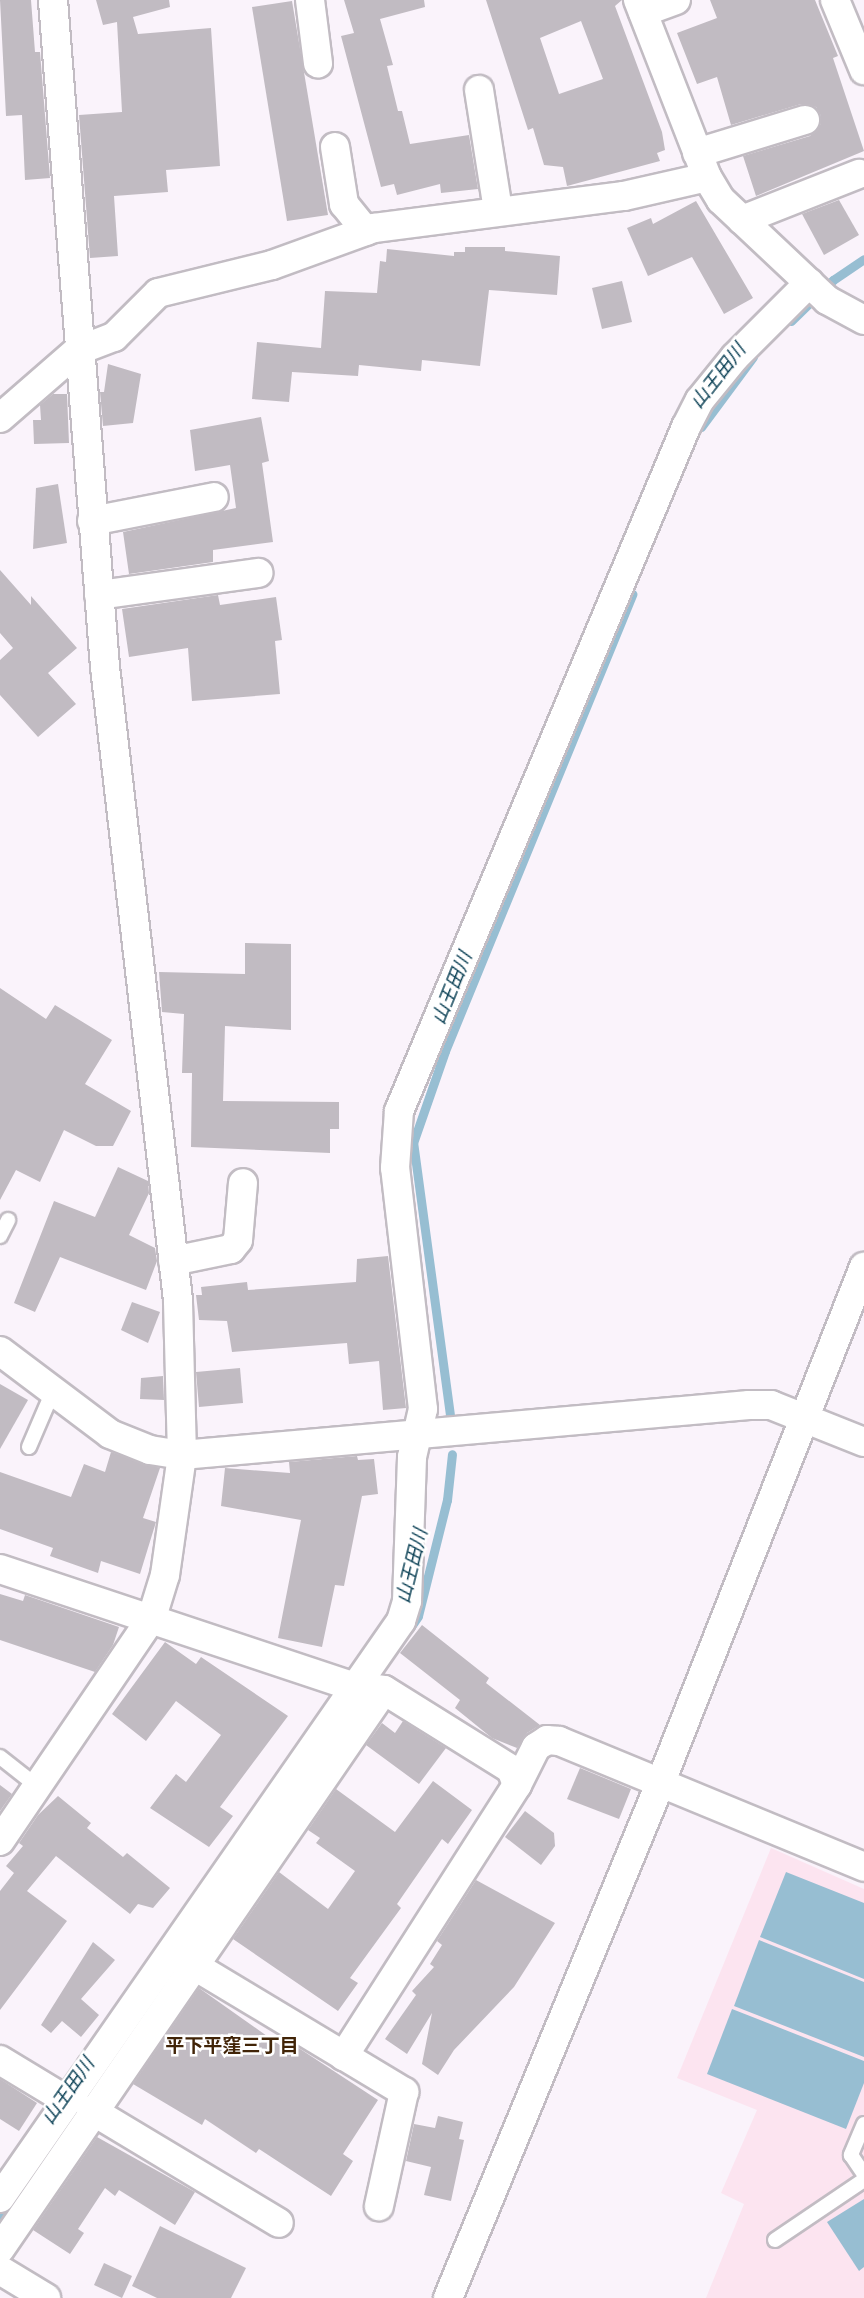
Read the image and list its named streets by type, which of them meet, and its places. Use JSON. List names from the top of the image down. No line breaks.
{"districts":["平下平窪三丁目"],"water":["山王田川"]}
